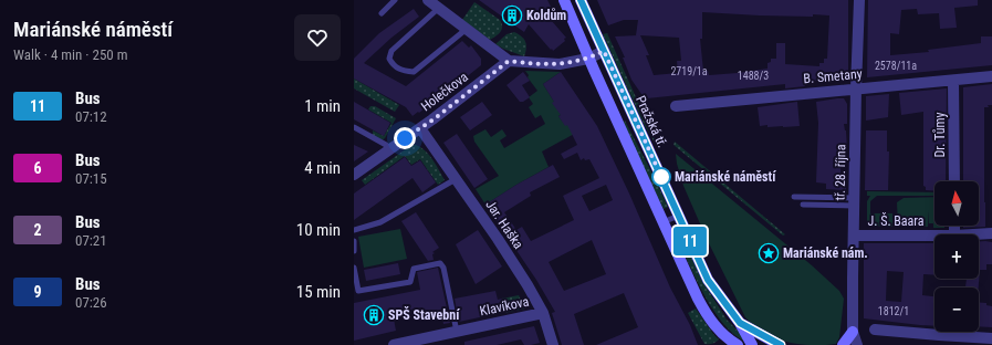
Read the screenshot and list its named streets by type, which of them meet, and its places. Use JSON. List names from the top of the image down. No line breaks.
{"streets":{"street":["B. Smetany","Holečkova","Pražská tř.","Dr. Tůmy","tř. 28. října","J. Š. Baara","Jar. Haška","Klavíkova"]},"crossings":[["B. Smetany","Dr. Tůmy"],["B. Smetany","tř. 28. října"],["Holečkova","Jar. Haška"],["tř. 28. října","J. Š. Baara"],["Jar. Haška","Klavíkova"]],"places":{"building":["Koldům","SPŠ Stavební"],"other":["Mariánské náměstí"],"place":["Mariánské nám."]},"lines":["bus line 11"],"house_numbers":["2578/11a","2719/1a","1488/3","1812/1"],"north":"top","page":{"heading":["Mariánské náměstí","Walk · 4 min · 250 m"],"on_map":"11","list":[{"mark":"11","name":"Bus","note":"07:12","value":"1 min"},{"mark":"6","name":"Bus","note":"07:15","value":"4 min"},{"mark":"2","name":"Bus","note":"07:21","value":"10 min"},{"mark":"9","name":"Bus","note":"07:26","value":"15 min"}],"map_buttons":["+","−"]}}
